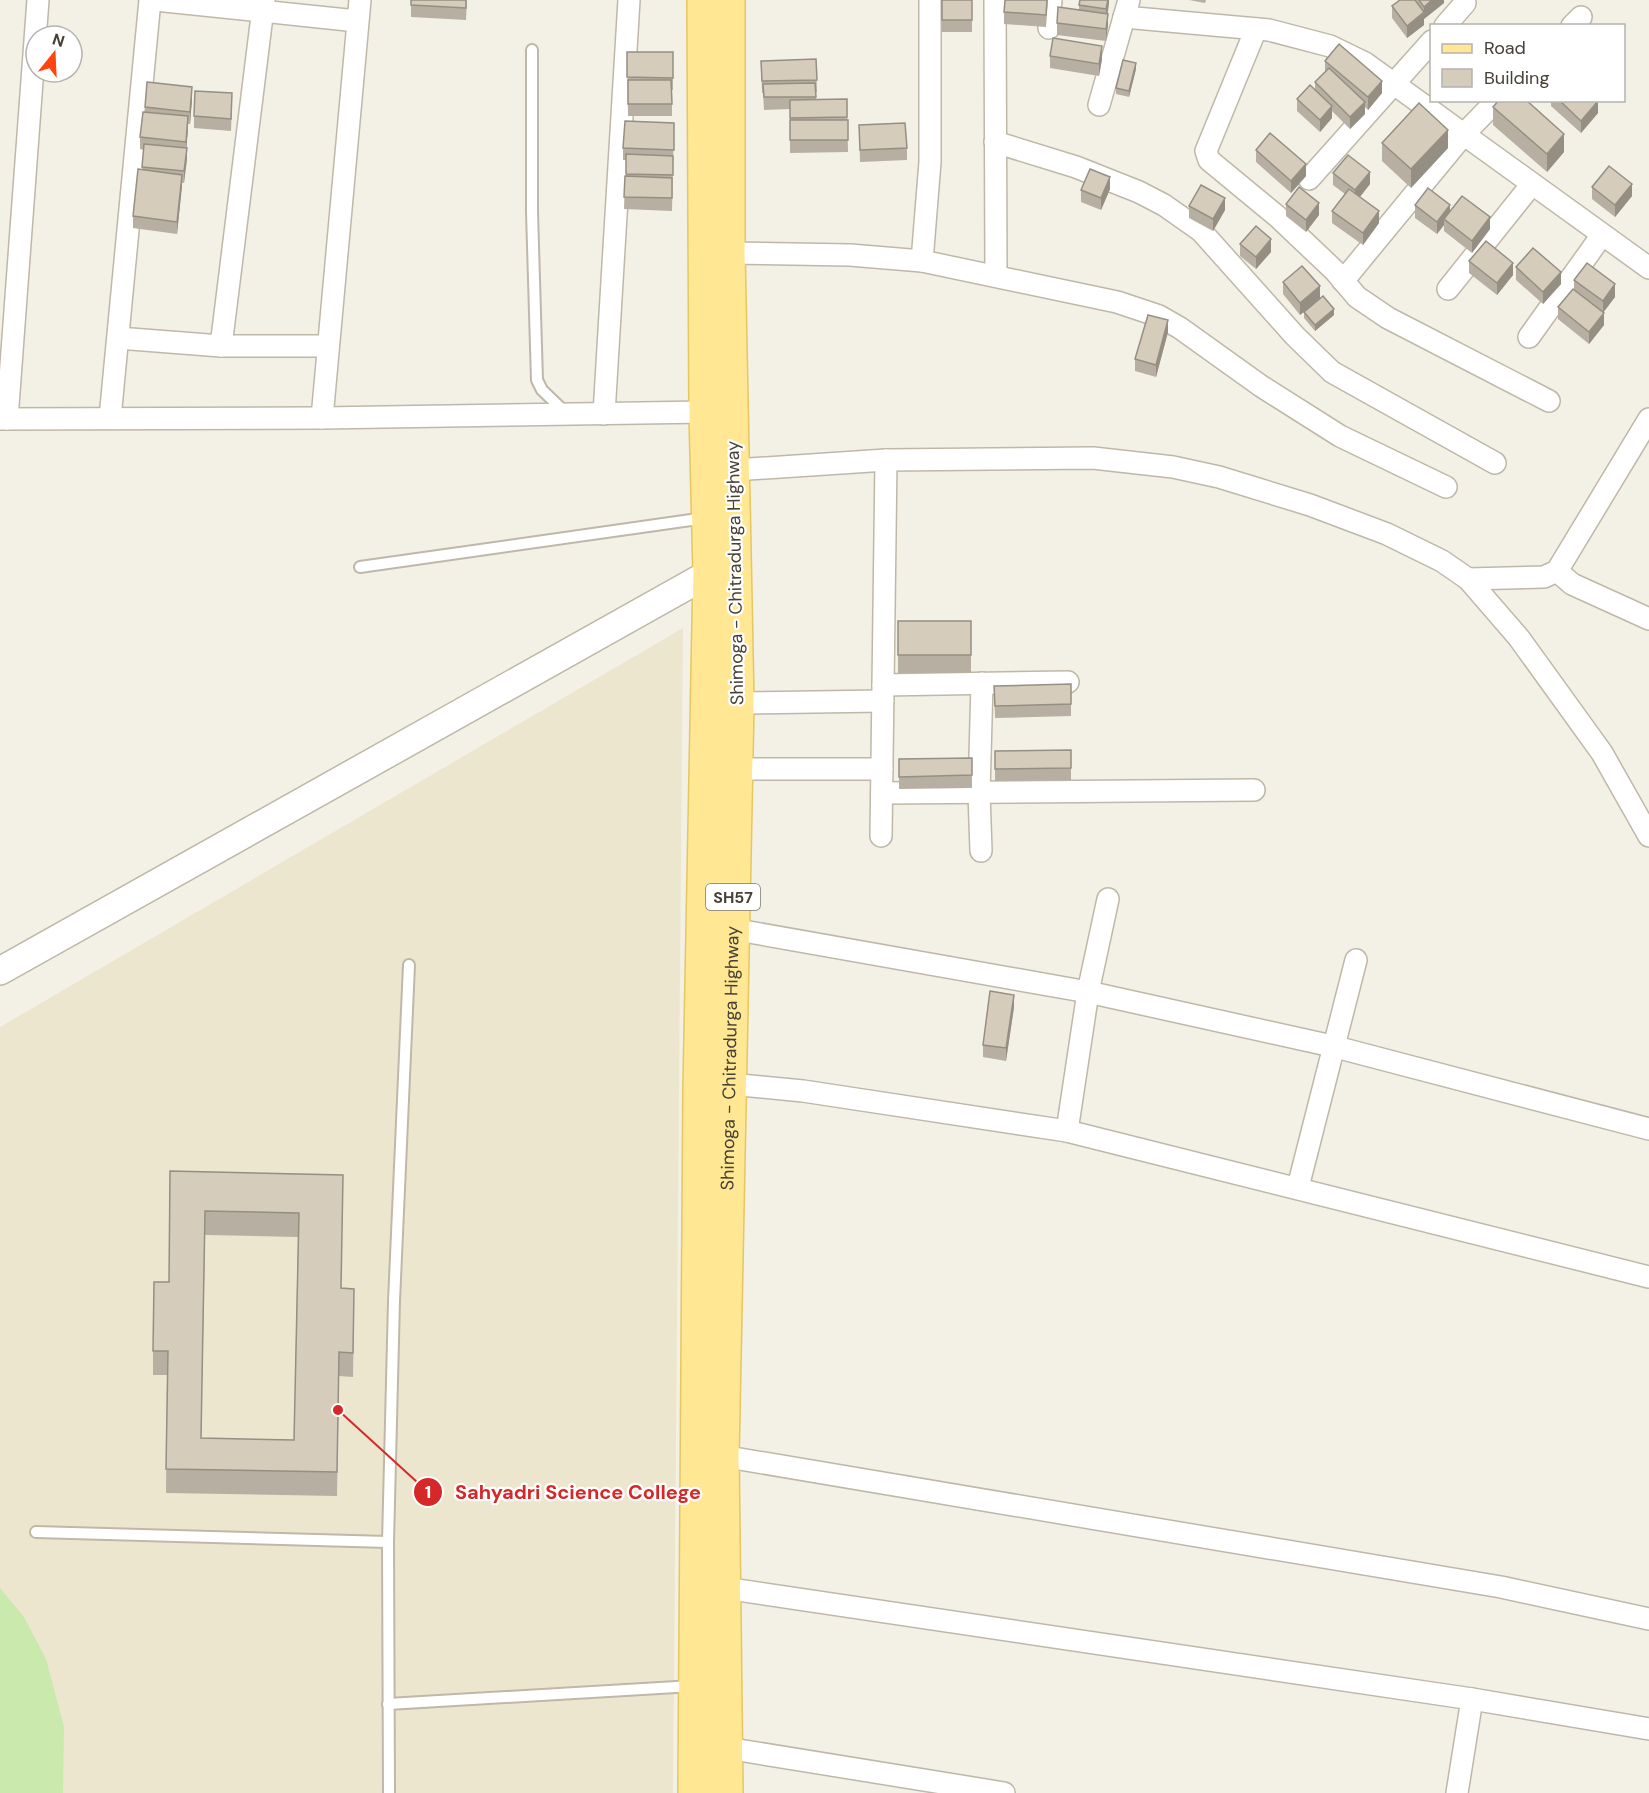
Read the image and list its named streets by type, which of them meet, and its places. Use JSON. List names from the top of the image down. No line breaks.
{"streets":{"main road":["Shimoga - Chitradurga Highway","SH57"]},"places":["Sahyadri Science College"],"legend":["Road","Building"],"north":"top"}
